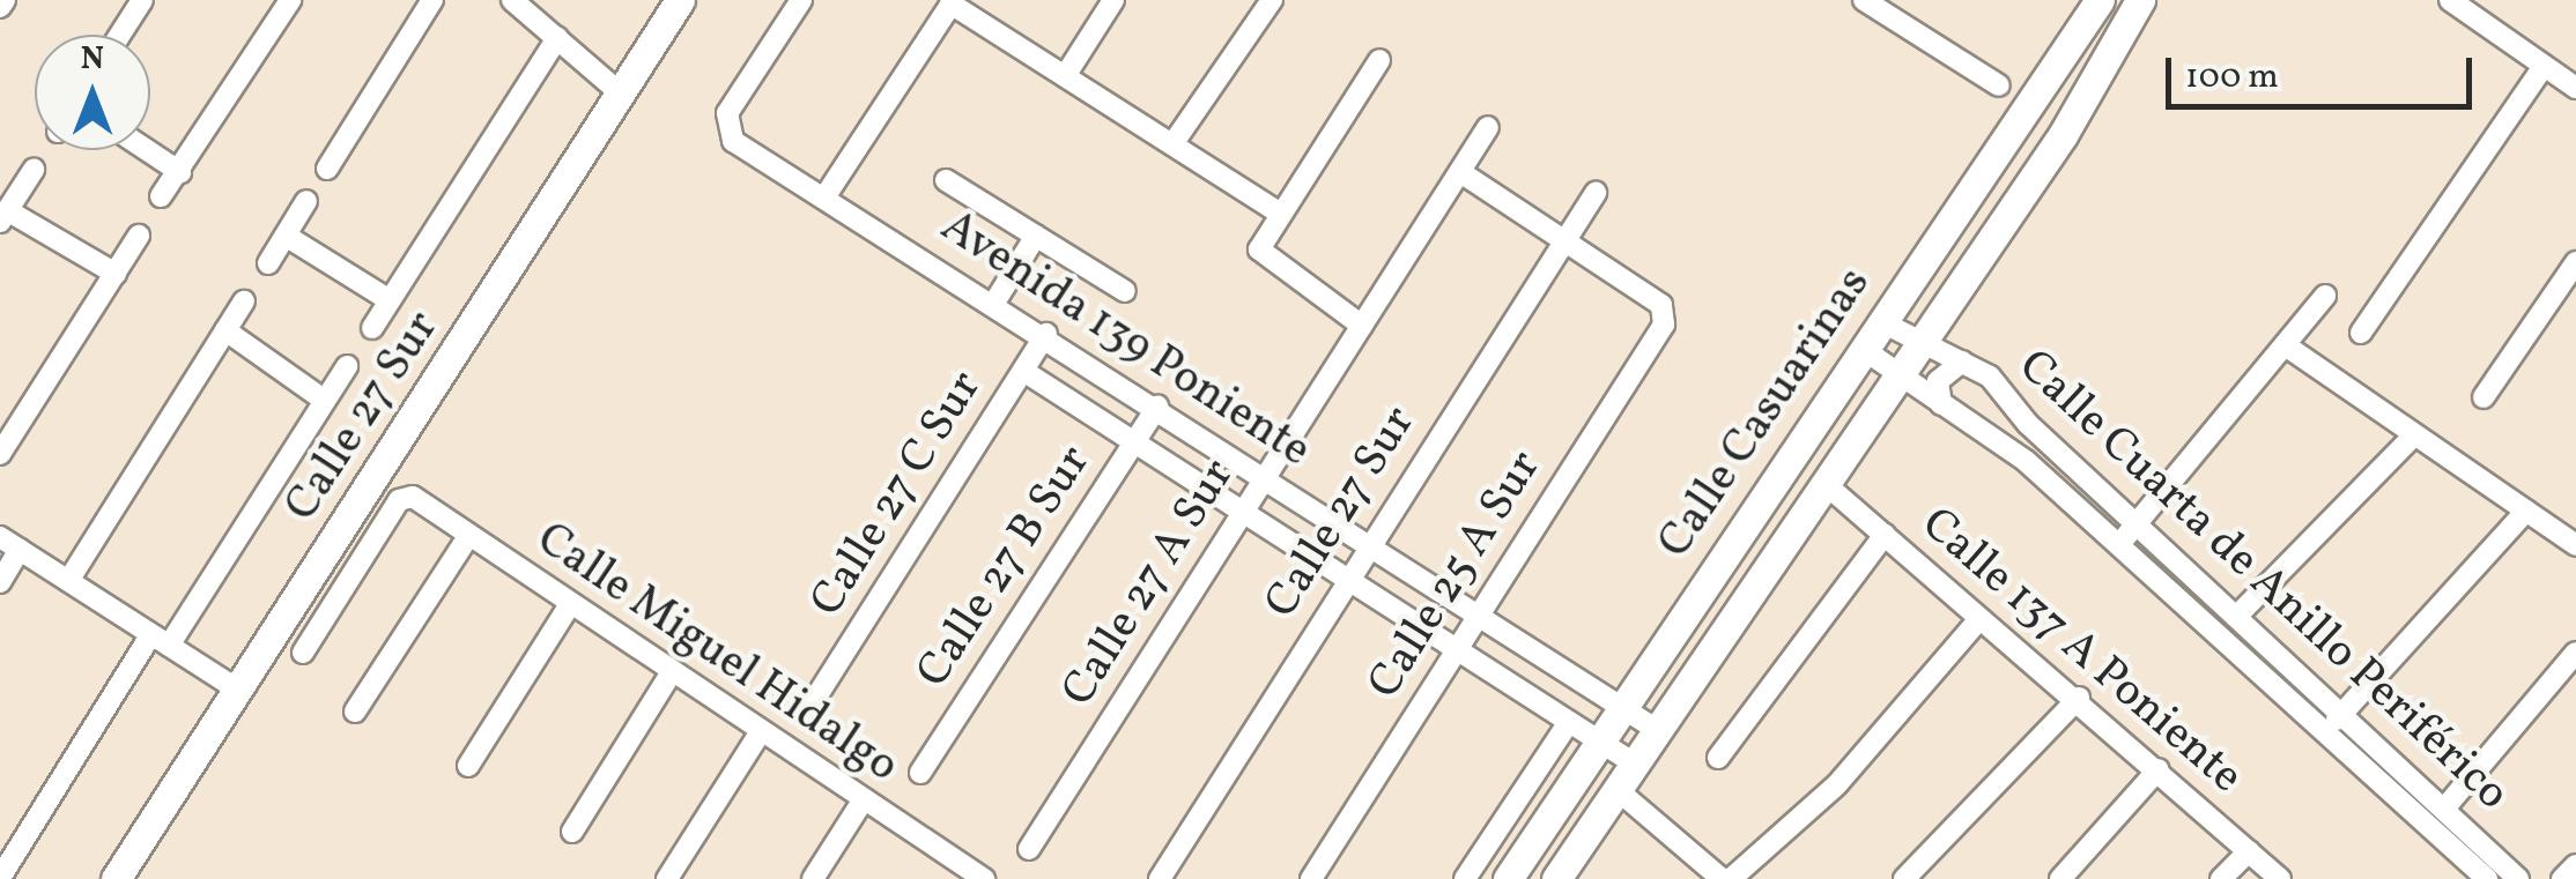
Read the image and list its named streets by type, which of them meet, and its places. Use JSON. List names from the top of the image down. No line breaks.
{"streets":{"main road":["Calle Casuarinas","Calle 27 Sur"],"street":["Avenida 139 Poniente","Calle 27 C Sur","Calle 27 B Sur","Calle 25 A Sur","Calle Cuarta de Anillo Periférico","Calle 27 A Sur","Calle 137 A Poniente","Calle Miguel Hidalgo"]},"crossings":[["Avenida 139 Poniente","Calle Casuarinas"],["Avenida 139 Poniente","Calle 27 Sur"],["Avenida 139 Poniente","Calle 27 C Sur"],["Avenida 139 Poniente","Calle 27 B Sur"],["Avenida 139 Poniente","Calle 25 A Sur"],["Avenida 139 Poniente","Calle 27 A Sur"],["Calle Casuarinas","Calle Cuarta de Anillo Periférico"],["Calle Casuarinas","Calle 137 A Poniente"],["Calle 27 Sur","Calle 25 A Sur"]],"scale_bar":"100 m","north":"top"}
